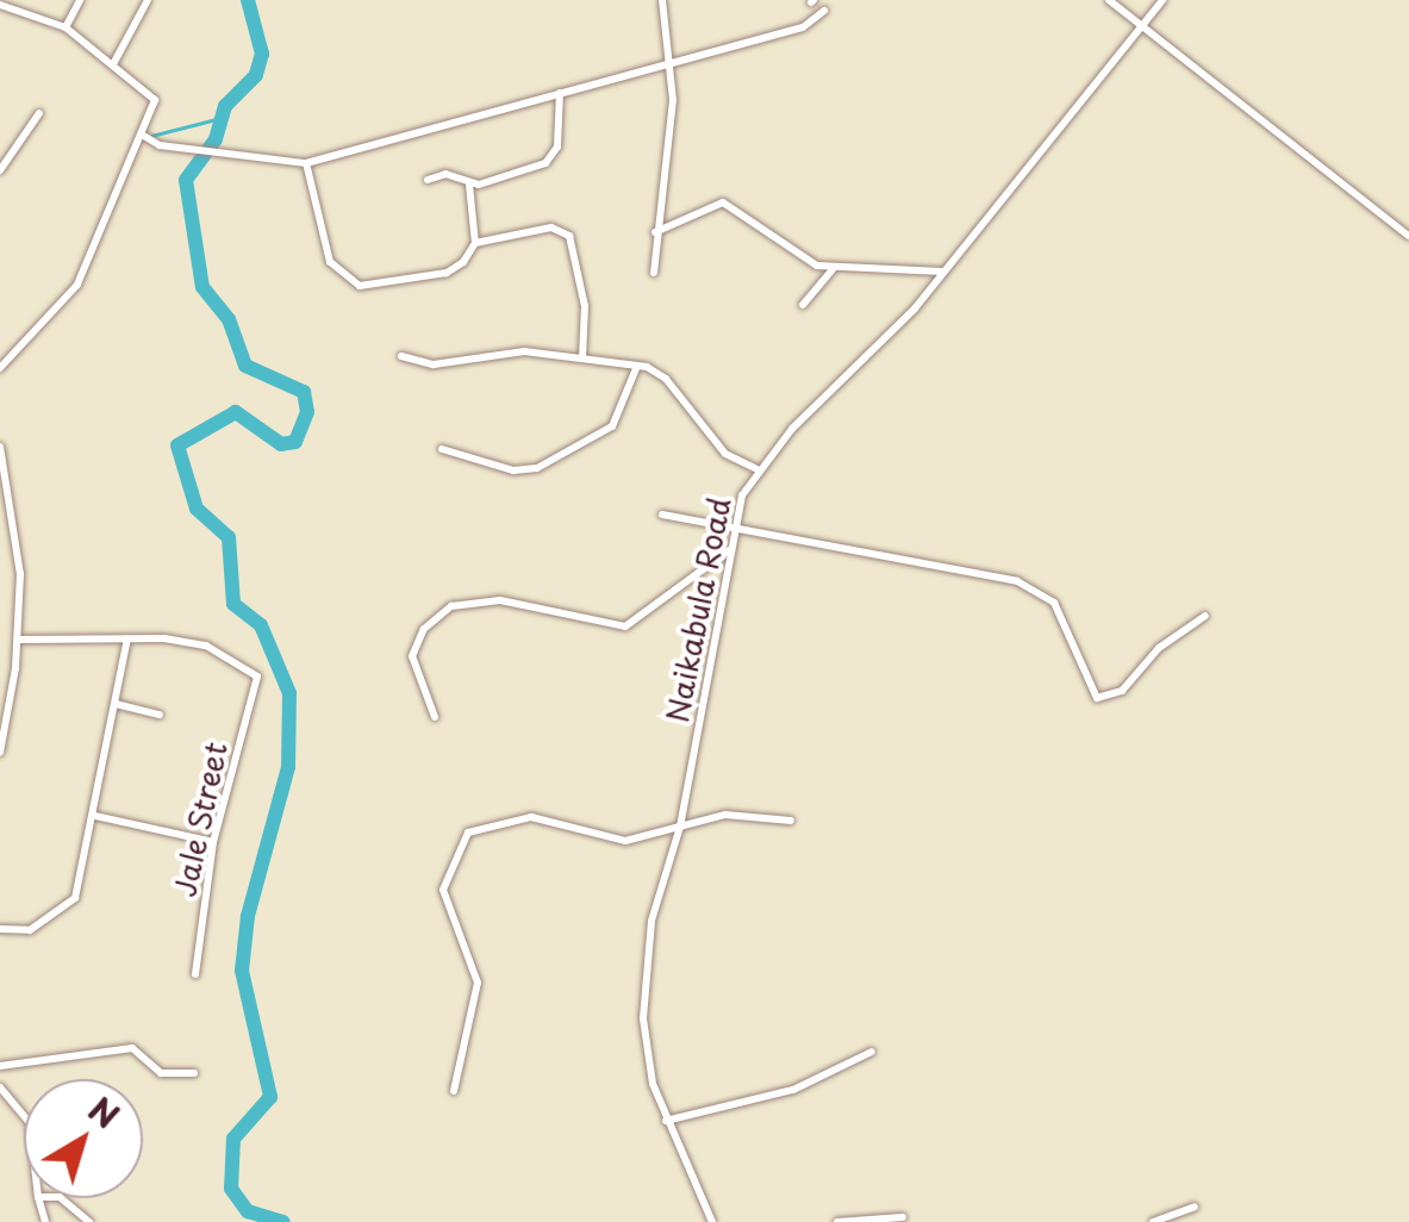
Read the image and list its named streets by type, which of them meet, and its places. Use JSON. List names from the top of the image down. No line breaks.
{"streets":{"street":["Naikabula Road","Jale Street"]},"north":"top right"}
